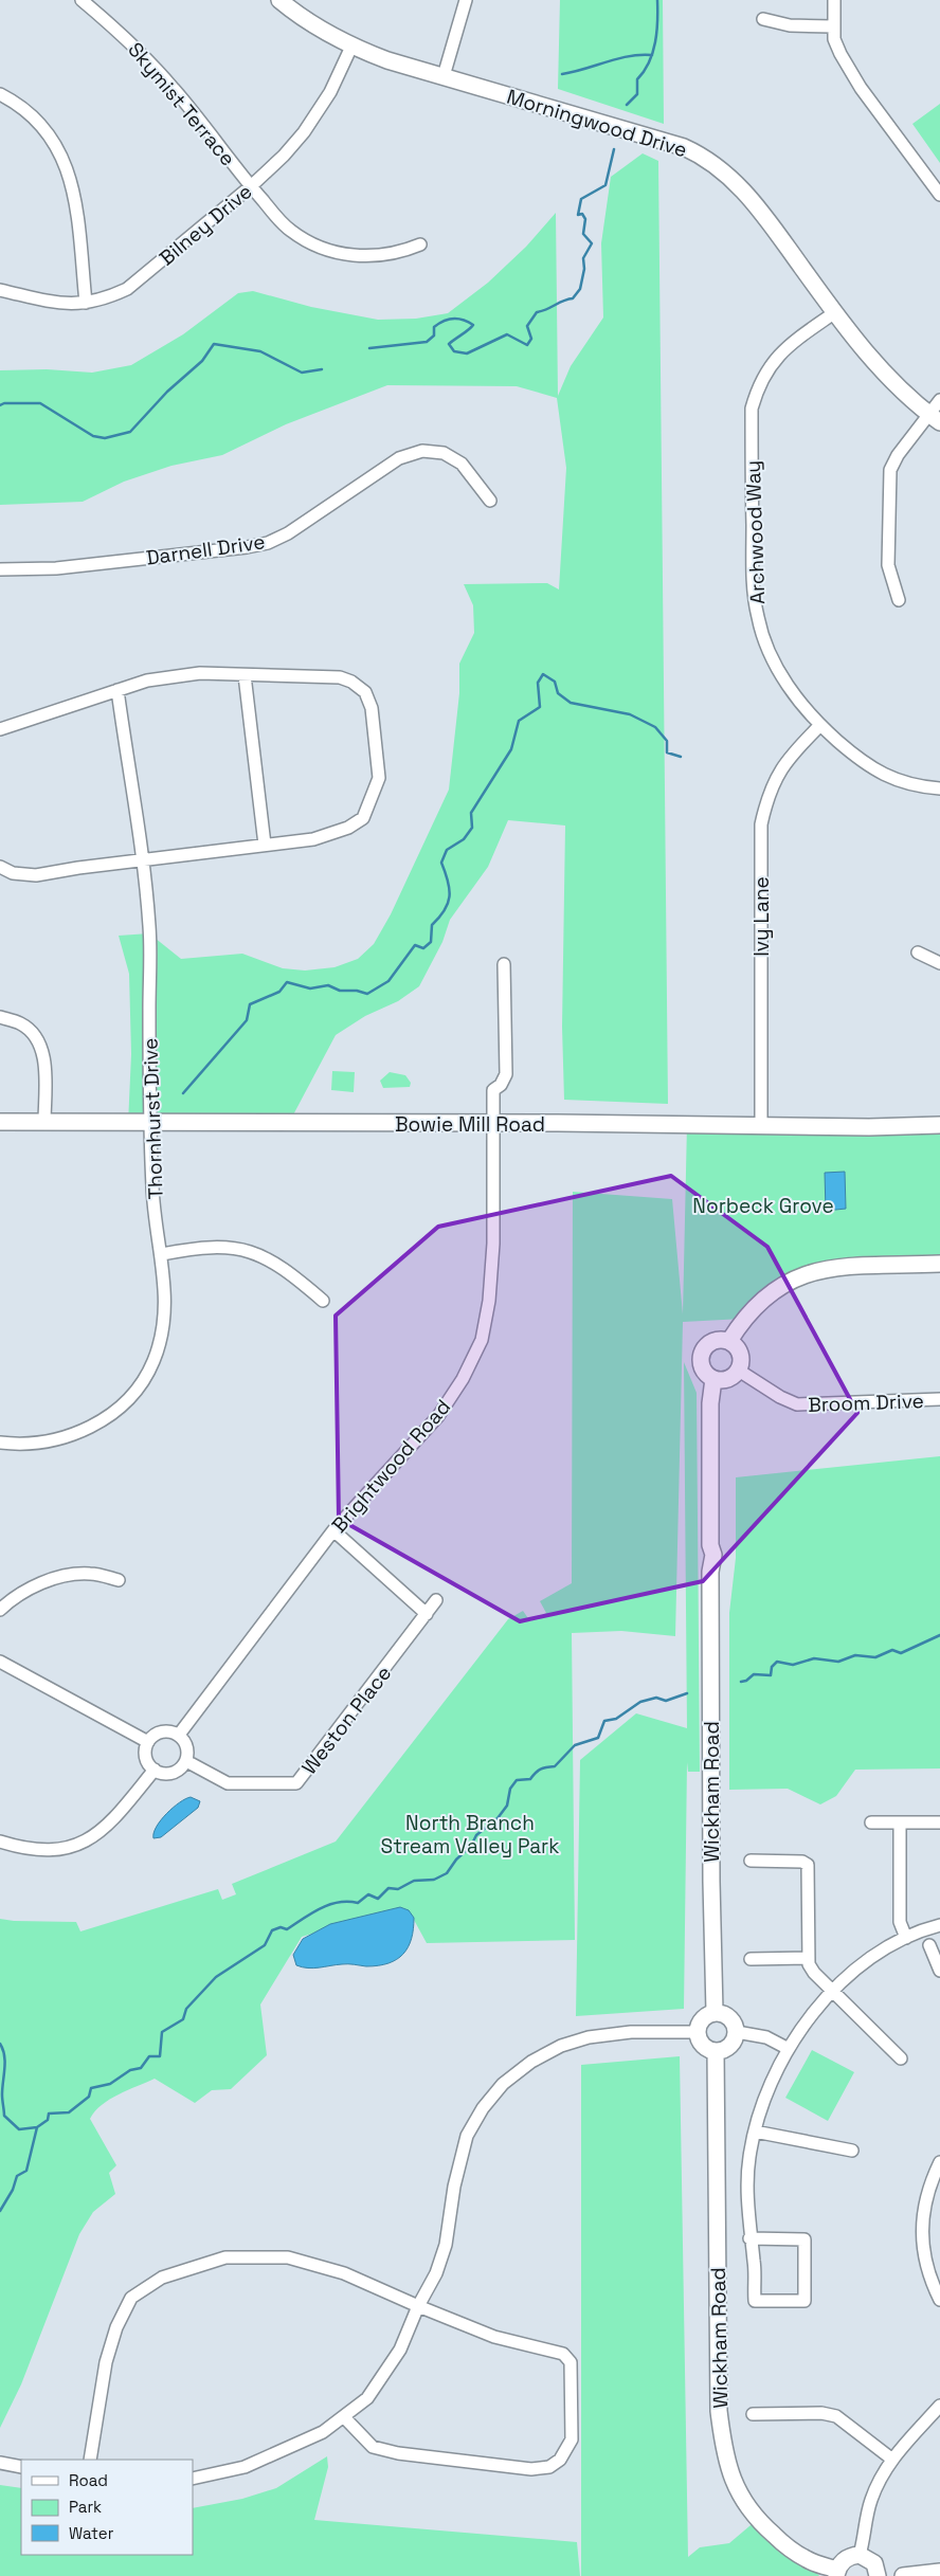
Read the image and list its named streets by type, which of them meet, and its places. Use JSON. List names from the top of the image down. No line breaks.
{"streets":{"street":["Skymist Terrace","Morningwood Drive","Bilney Drive","Archwood Way","Darnell Drive","Ivy Lane","Thornhurst Drive","Bowie Mill Road","Broom Drive","Brightwood Road","Weston Place","Wickham Road"]},"crossings":[["Skymist Terrace","Bilney Drive"],["Morningwood Drive","Bilney Drive"],["Morningwood Drive","Archwood Way"],["Archwood Way","Ivy Lane"],["Ivy Lane","Bowie Mill Road"],["Thornhurst Drive","Bowie Mill Road"],["Bowie Mill Road","Brightwood Road"],["Broom Drive","Wickham Road"],["Brightwood Road","Weston Place"]],"parks":["Norbeck Grove","North Branch Stream Valley Park"],"legend":["Road","Park","Water"]}
